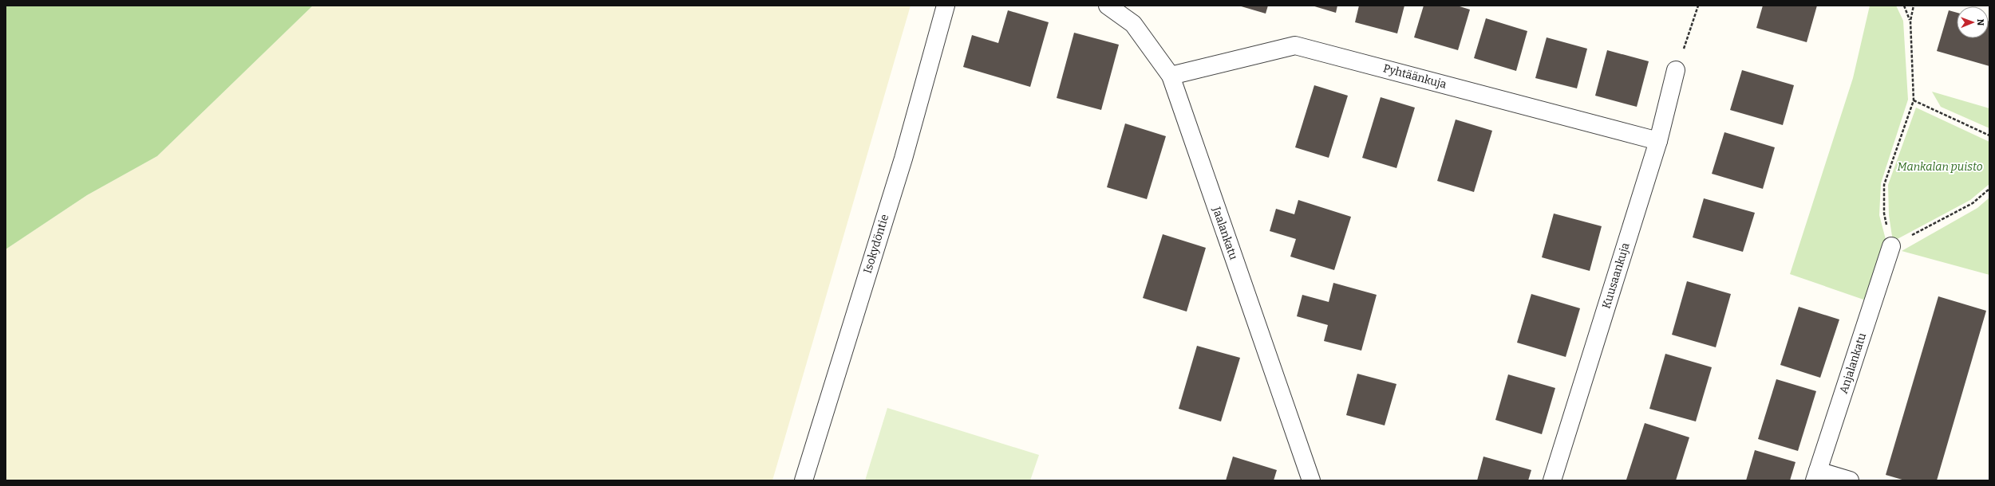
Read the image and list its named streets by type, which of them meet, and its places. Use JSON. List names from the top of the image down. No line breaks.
{"streets":{"street":["Pyhtäänkuja","Jaalankatu","Isokydöntie","Kuusaankuja","Anjalankatu"]},"crossings":[["Pyhtäänkuja","Jaalankatu"],["Pyhtäänkuja","Kuusaankuja"]],"parks":["Mankalan puisto"],"north":"right"}
